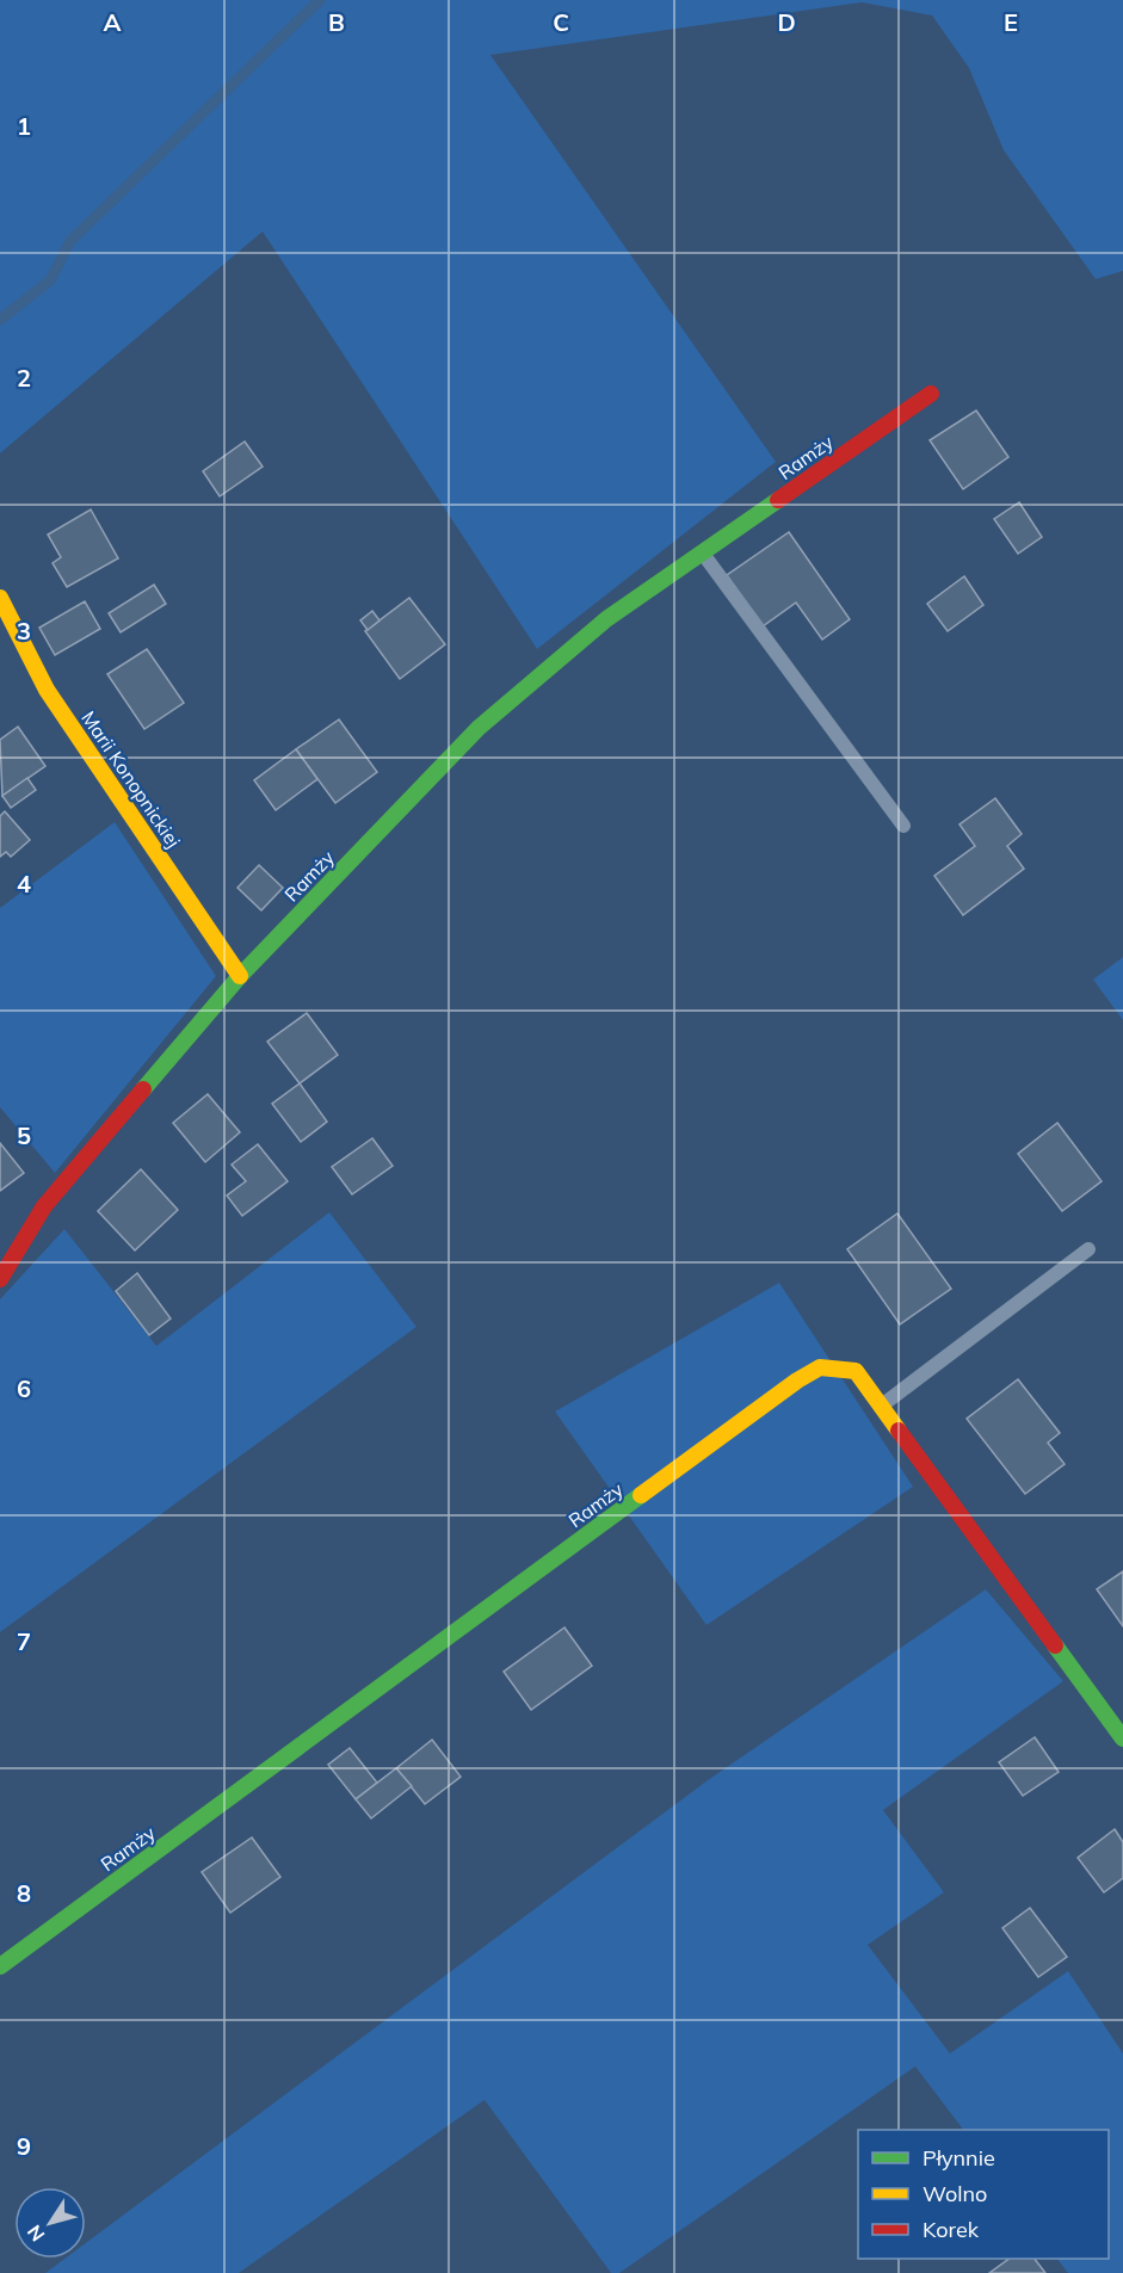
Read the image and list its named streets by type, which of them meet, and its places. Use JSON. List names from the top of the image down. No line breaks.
{"streets":{"street":["Ramży","Marii Konopnickiej"]},"crossings":[["Ramży","Marii Konopnickiej"]],"legend":["Płynnie","Wolno","Korek"],"north":"bottom left","grid":{"columns":["A","B","C","D","E"],"rows":["1","2","3","4","5","6","7","8","9"]}}
